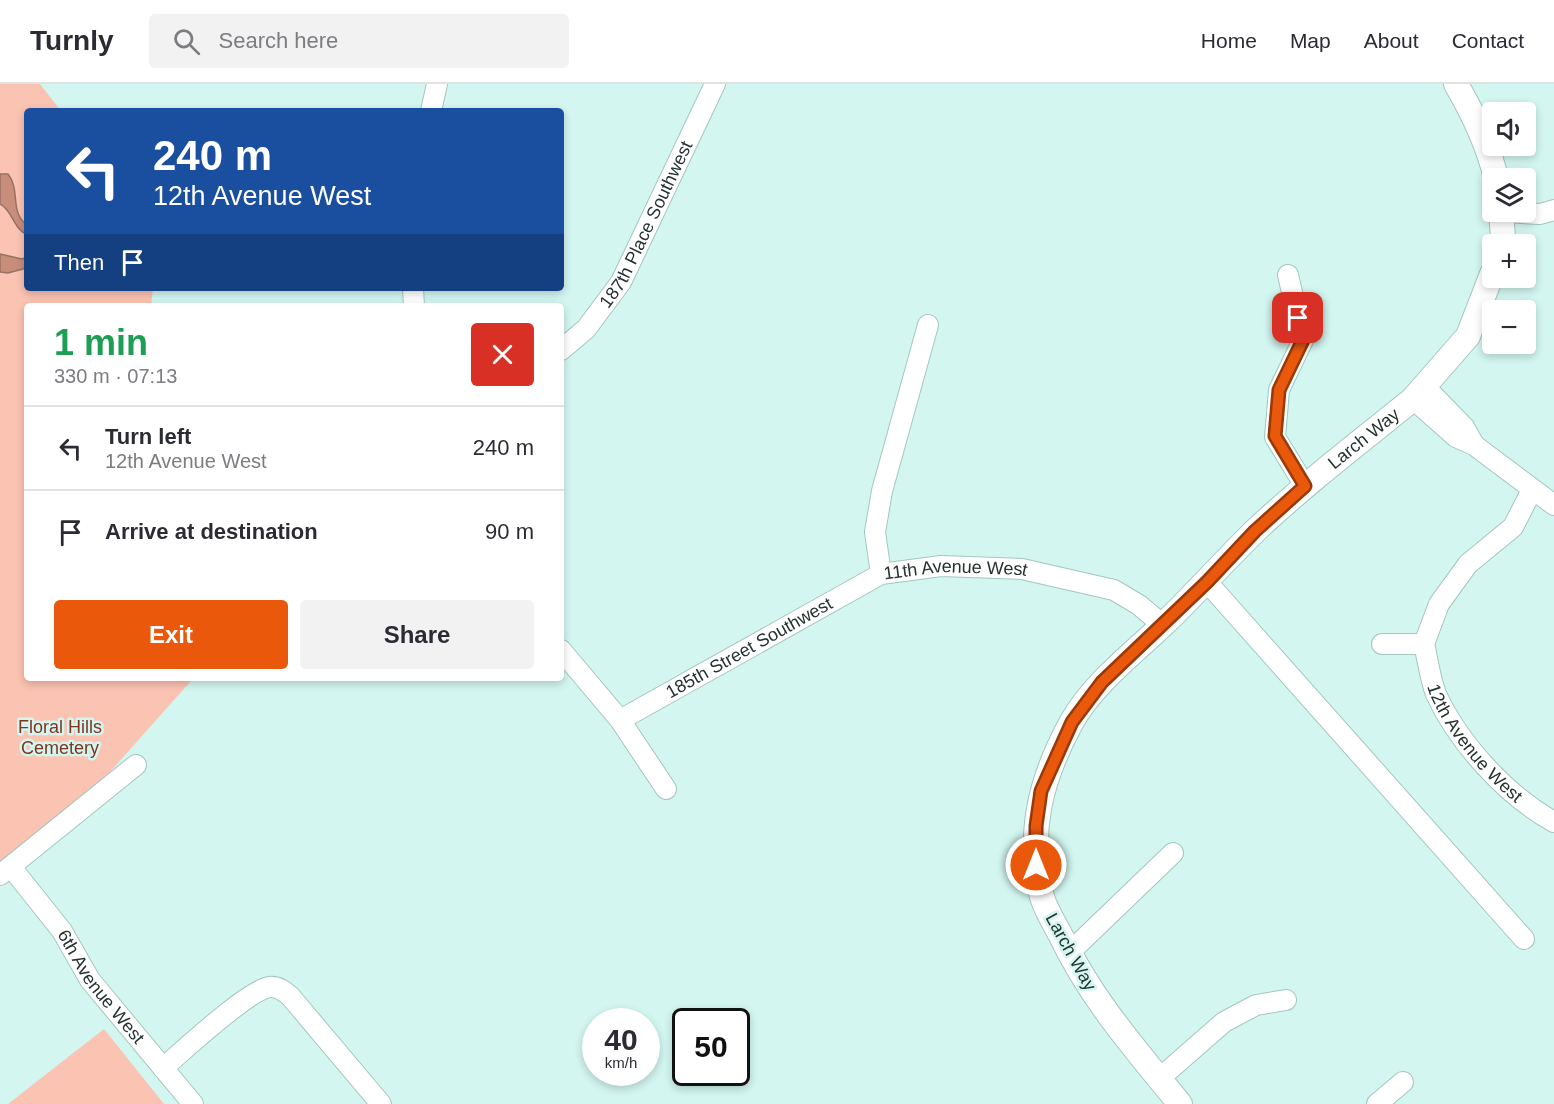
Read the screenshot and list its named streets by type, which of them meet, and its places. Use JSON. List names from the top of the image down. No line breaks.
{"streets":{"main road":["Larch Way"],"street":["187th Place Southwest","11th Avenue West","185th Street Southwest","12th Avenue West","6th Avenue West"]},"crossings":[["Larch Way","11th Avenue West"],["11th Avenue West","185th Street Southwest"]],"parks":["Floral Hills Cemetery"],"page":{"header":"Turnly","search":"Search here","nav":["Home","Map","About","Contact"],"map_buttons":["+","−"],"turn":["240 m","12th Avenue West"],"then":"Then","heading":["1 min","330 m · 07:13"],"list":[{"name":"Turn left","note":"12th Avenue West","value":"240 m"},{"name":"Arrive at destination","value":"90 m"}],"buttons":["Exit","Share"],"speed":"40 km/h","limit":"50"}}
